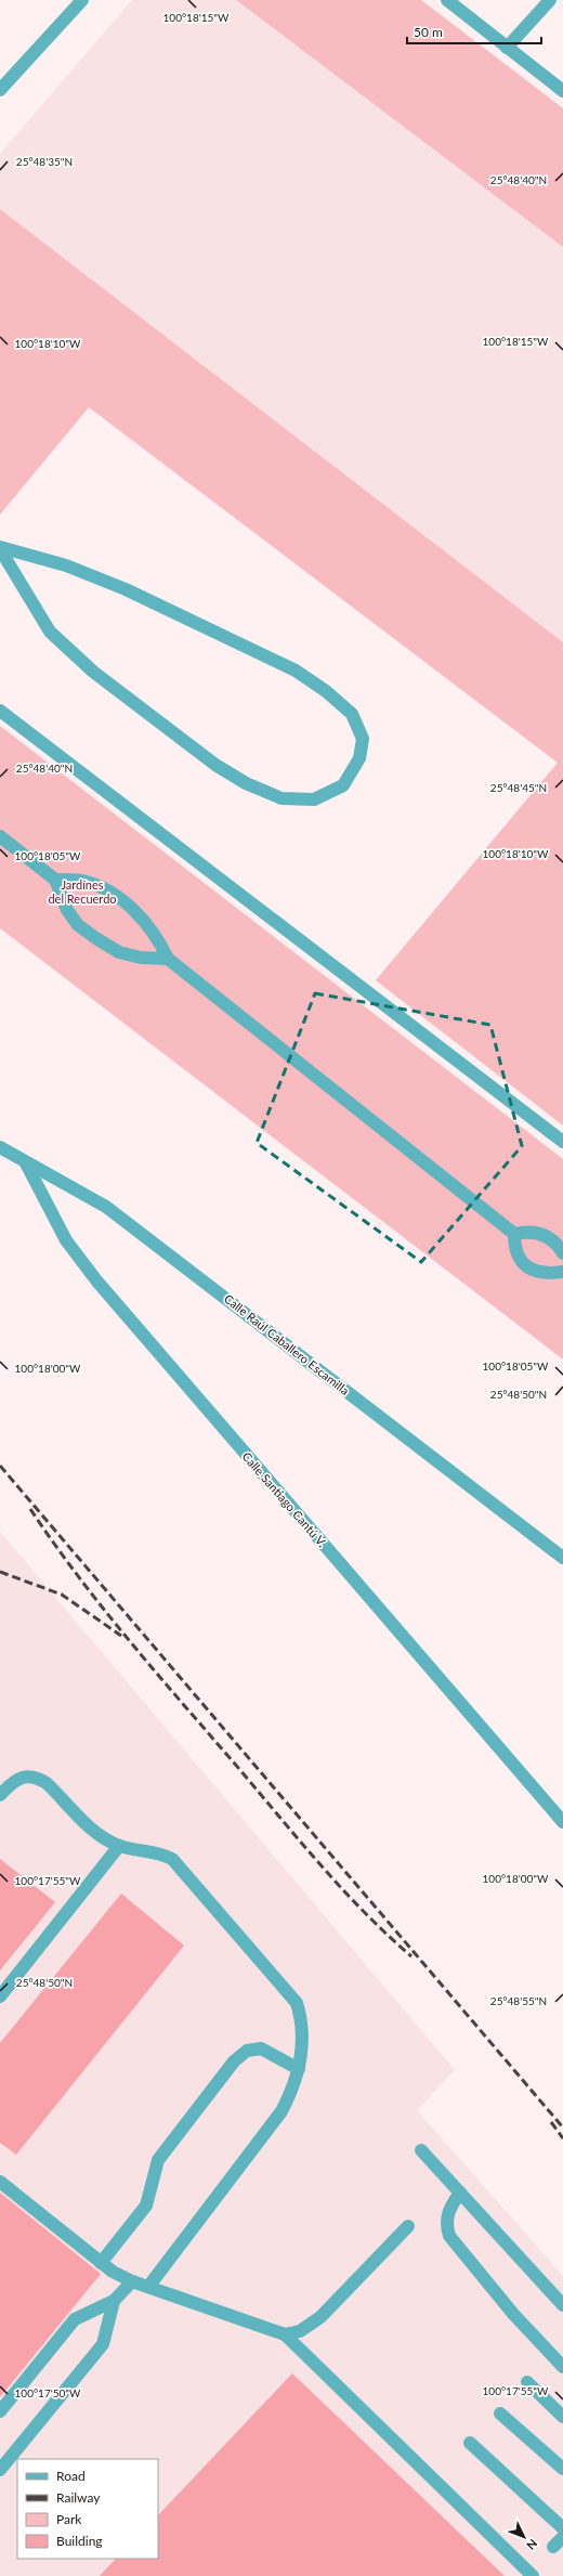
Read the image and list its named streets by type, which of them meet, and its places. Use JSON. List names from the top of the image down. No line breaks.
{"streets":{"street":["Calle Raúl Caballero Escamilla","Calle Santiago Cantú V."]},"crossings":[["Calle Raúl Caballero Escamilla","Calle Santiago Cantú V."]],"parks":["Jardínes del Recuerdo"],"legend":["Road","Railway","Park","Building"],"scale_bar":"50 m","north":"bottom right","coordinates":["100°18'15\"W","25°48'35\"N","25°48'40\"N","100°18'10\"W","25°48'45\"N","100°18'05\"W","100°18'00\"W","25°48'50\"N","100°17'55\"W","25°48'55\"N","100°17'50\"W"]}
